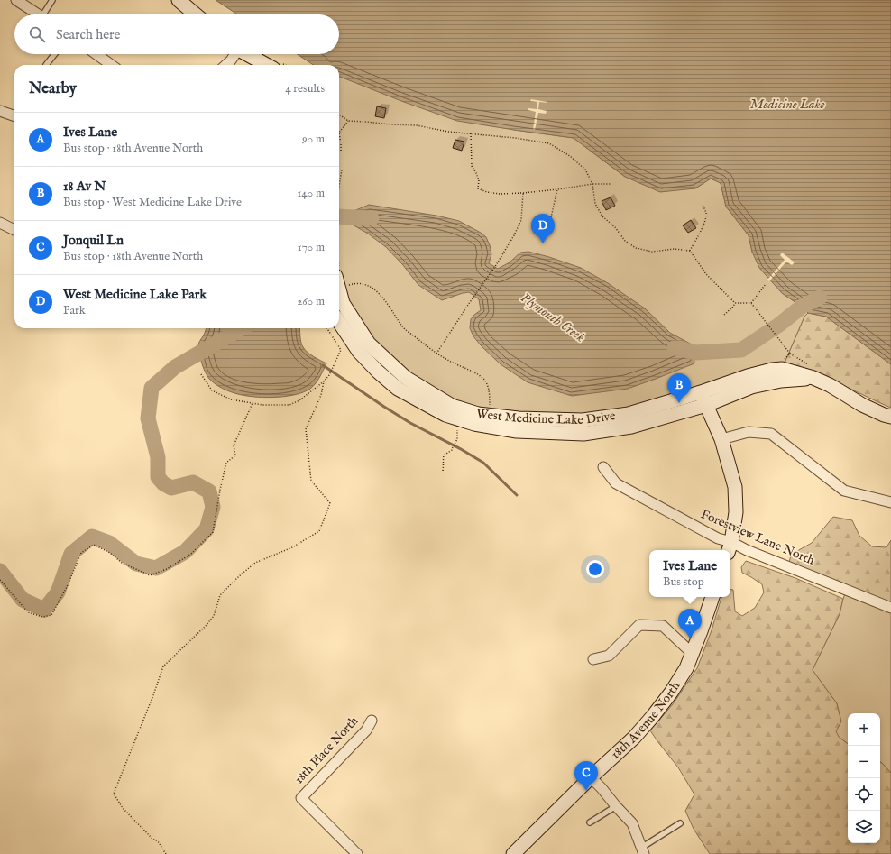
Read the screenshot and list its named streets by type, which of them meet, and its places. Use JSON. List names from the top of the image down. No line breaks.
{"streets":{"street":["West Medicine Lake Drive","Forestview Lane North","18th Avenue North","18th Place North"]},"water":["Medicine Lake","Plymouth Creek"],"page":{"search":"Search here","heading":["Nearby","4 results"],"list":[{"mark":"A","name":"Ives Lane","note":"Bus stop · 18th Avenue North","value":"90 m"},{"mark":"B","name":"18 Av N","note":"Bus stop · West Medicine Lake Drive","value":"140 m"},{"mark":"C","name":"Jonquil Ln","note":"Bus stop · 18th Avenue North","value":"170 m"},{"mark":"D","name":"West Medicine Lake Park","note":"Park","value":"260 m"}],"pins":["D","B","A","C"],"popup":["Ives Lane","Bus stop"],"map_buttons":["+","−"]}}
